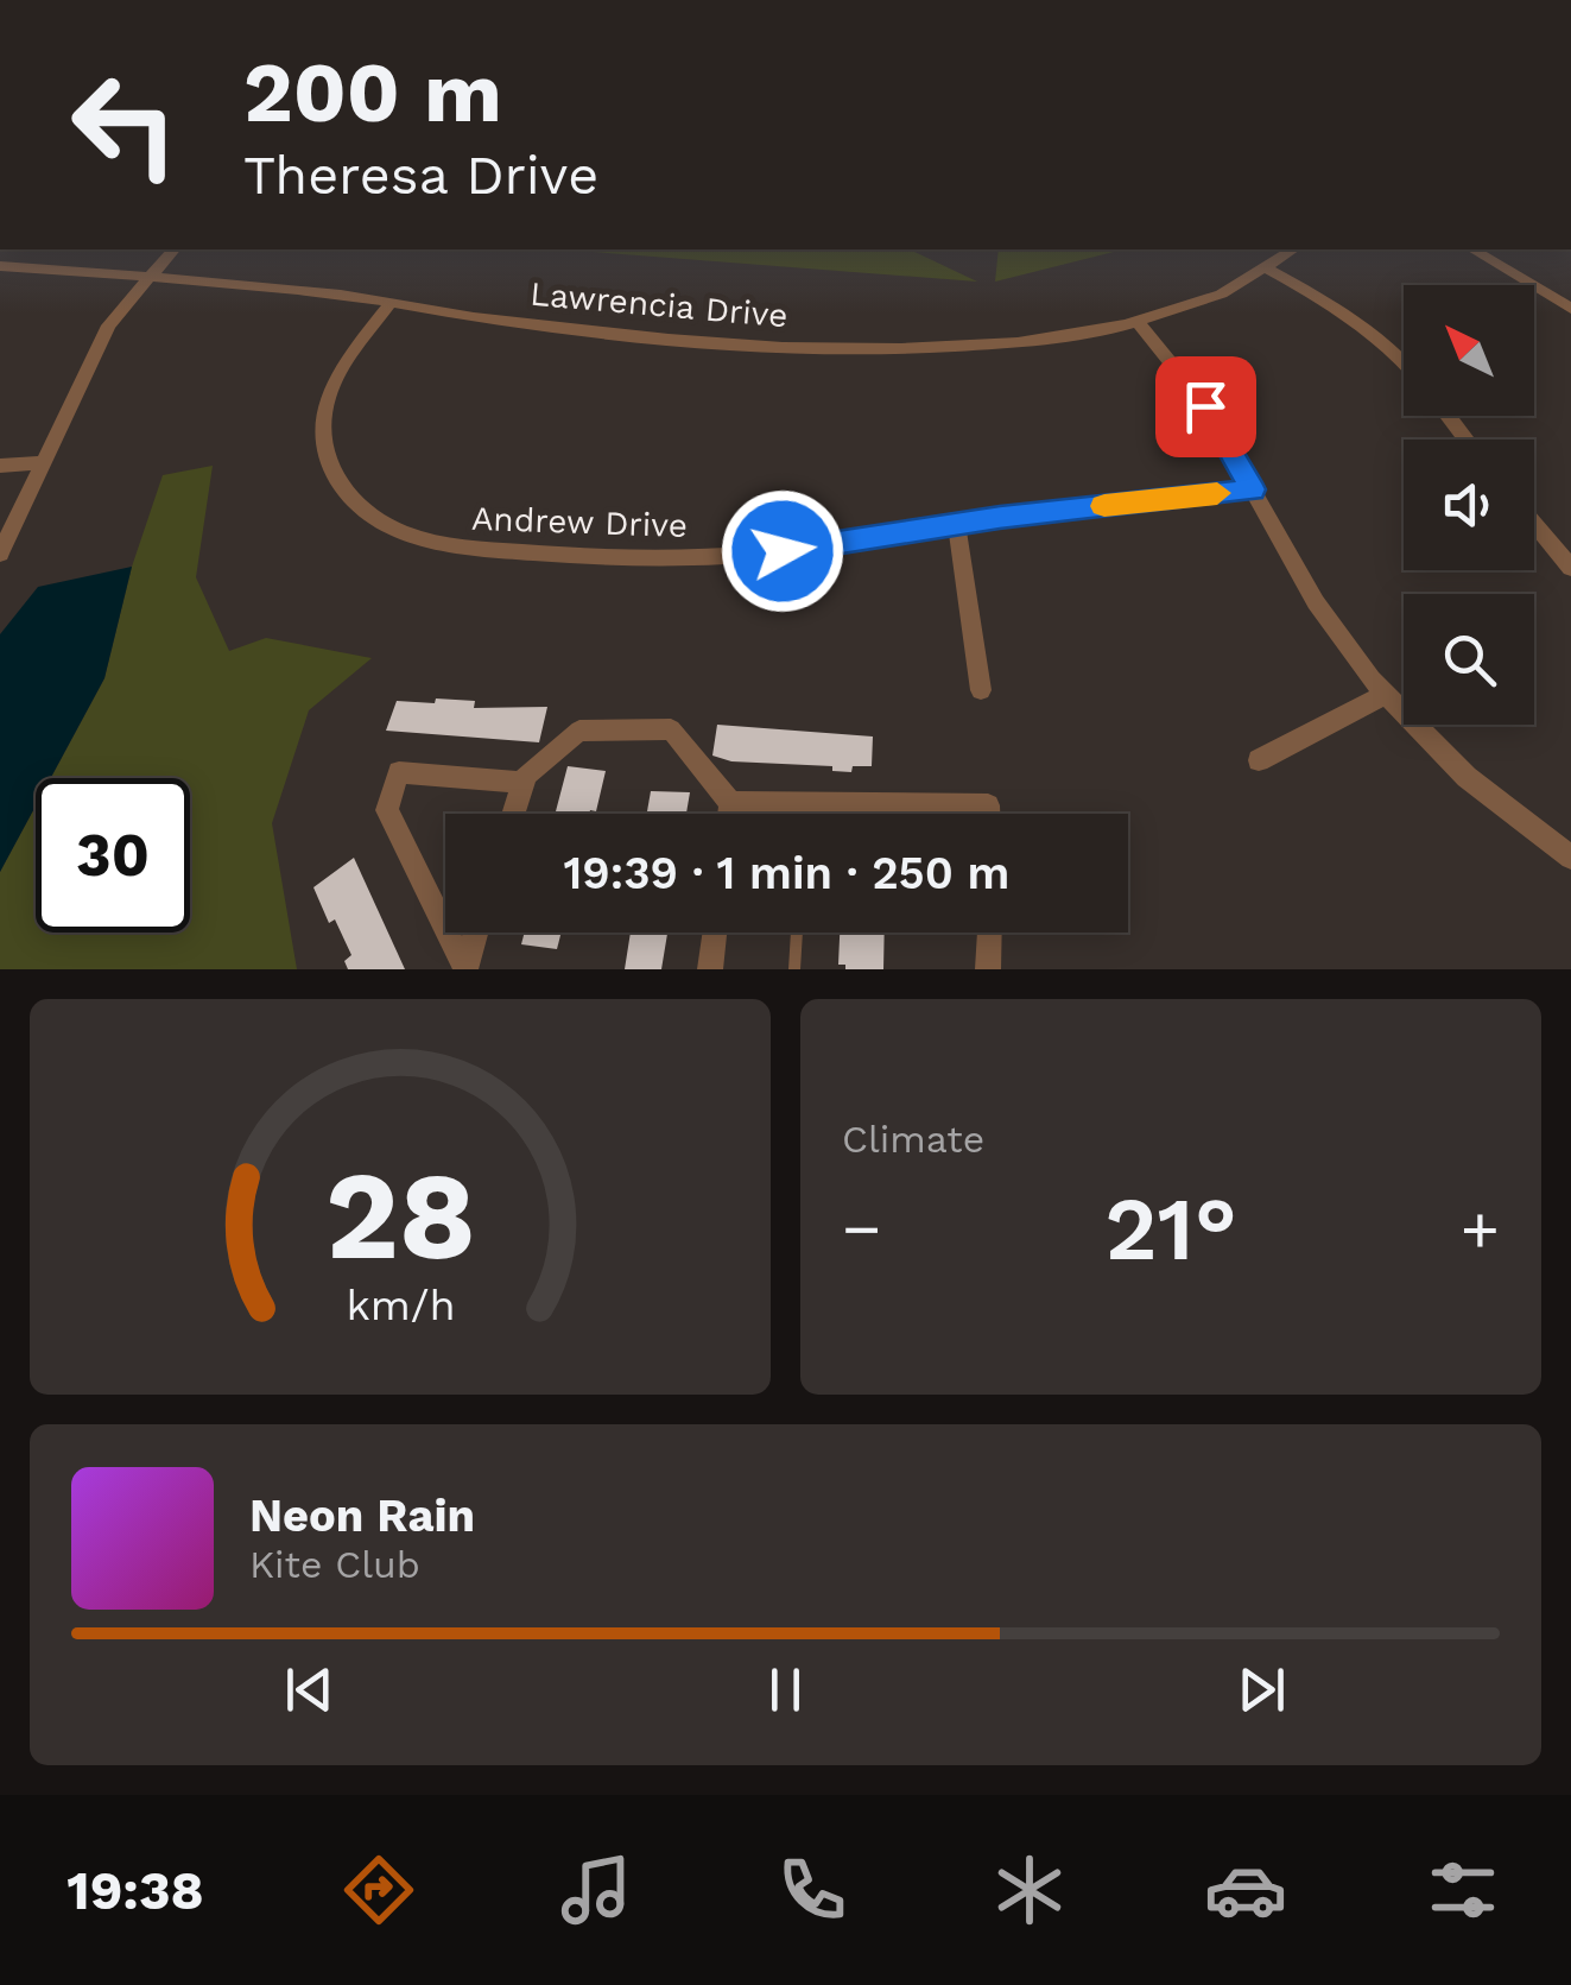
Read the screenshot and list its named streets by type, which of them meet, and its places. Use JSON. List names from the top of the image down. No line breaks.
{"streets":{"street":["Lawrencia Drive","Andrew Drive"]},"crossings":[["Lawrencia Drive","Andrew Drive"]],"north":"top left","page":{"turn":["200 m","Theresa Drive"],"limit":"30","trip":"19:39 · 1 min · 250 m","tile":"Climate","heat":["−","21°","+"],"song":["Neon Rain","Kite Club"],"tabs":"19:38","gauge":["28","km/h"]}}
